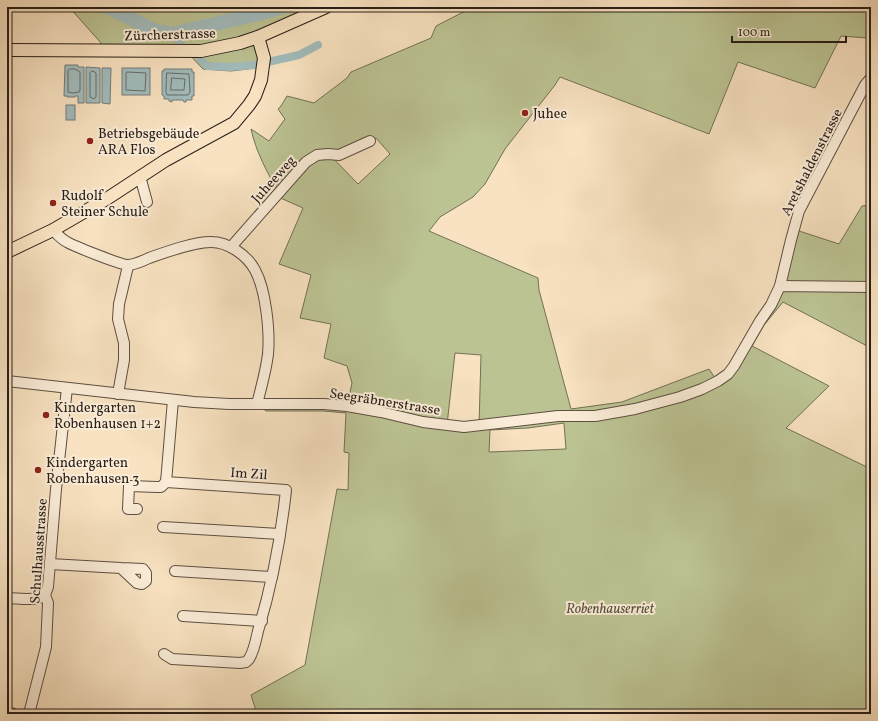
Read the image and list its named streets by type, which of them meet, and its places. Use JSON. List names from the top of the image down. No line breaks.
{"streets":{"main road":["Zürcherstrasse"],"street":["Aretshaldenstrasse","Juheeweg","Seegräbnerstrasse","Im Zil","Schulhausstrasse"]},"crossings":[["Aretshaldenstrasse","Seegräbnerstrasse"],["Seegräbnerstrasse","Schulhausstrasse"]],"parks":["Robenhauserriet"],"places":["Juhee","Betriebsgebäude ARA Flos","Rudolf Steiner Schule","Kindergarten Robenhausen 1+2","Kindergarten Robenhausen 3"],"scale_bar":"100 m"}
